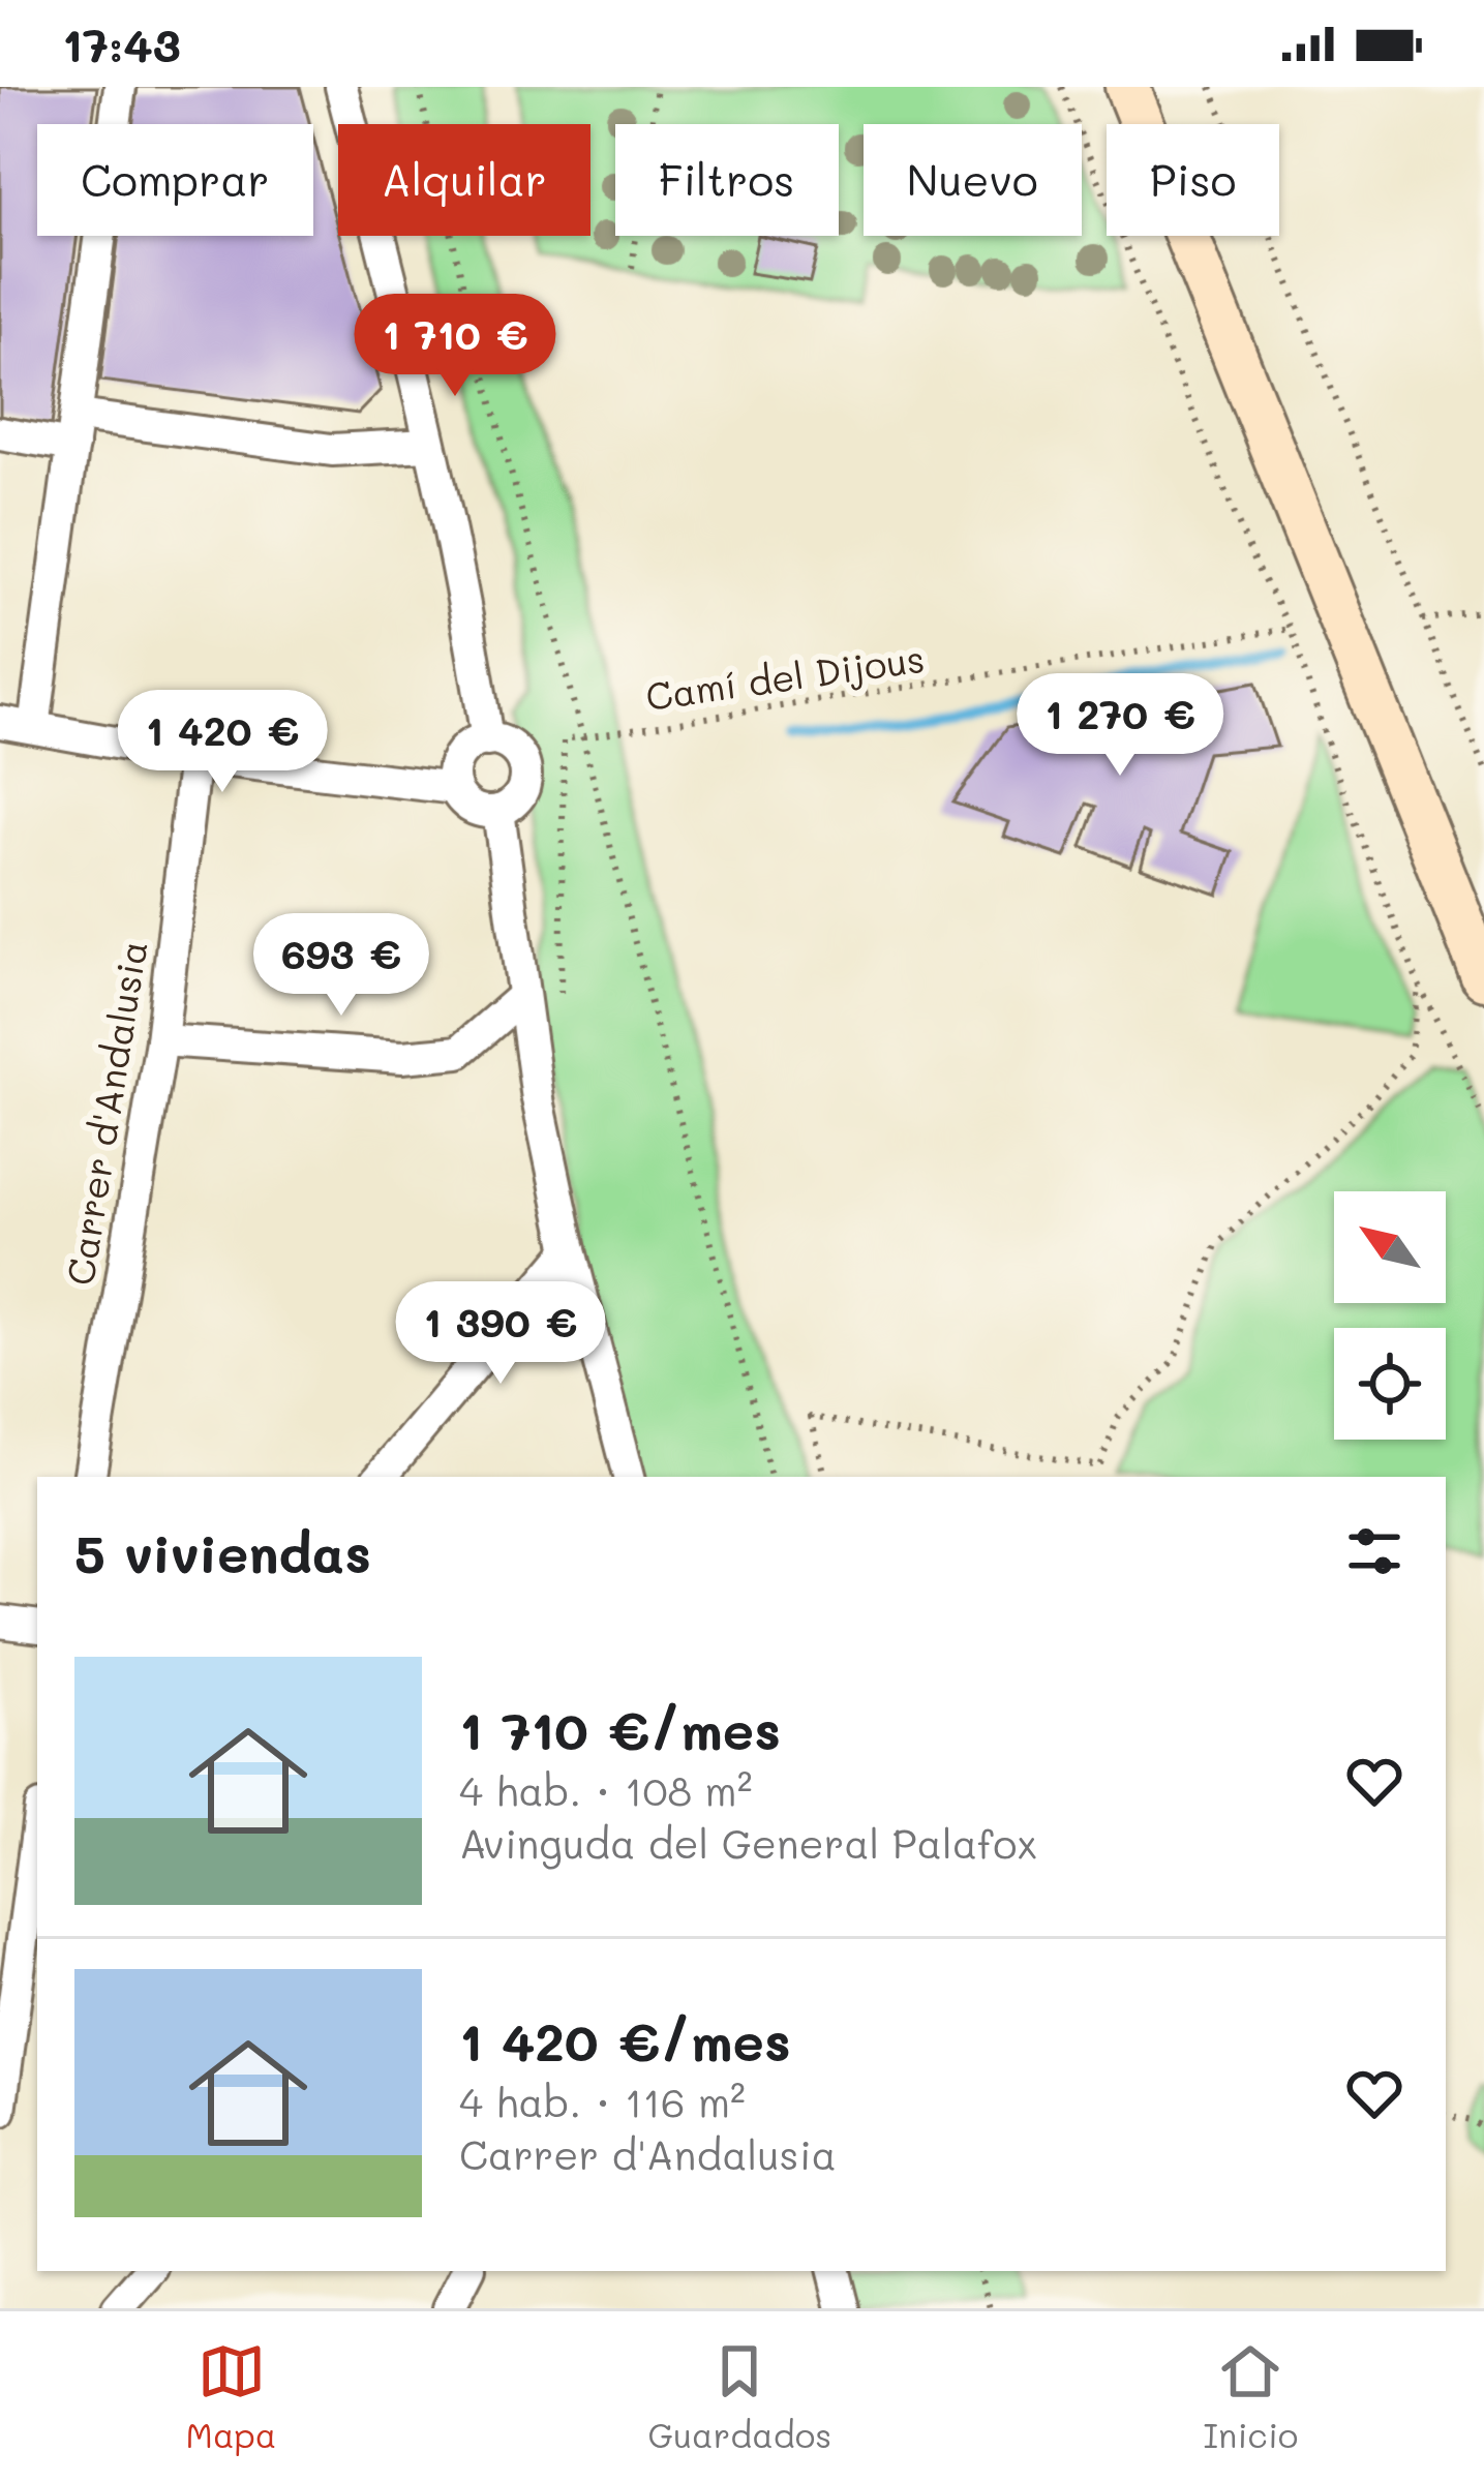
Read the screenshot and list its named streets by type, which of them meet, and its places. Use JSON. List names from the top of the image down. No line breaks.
{"streets":{"street":["Carrer d'Andalusia"],"path":["Camí del Dijous"]},"north":"top left","page":{"status":"17:43","chip":["Comprar","Alquilar","Filtros","Nuevo","Piso"],"price":["1 710 €","1 270 €","1 420 €","693 €","1 390 €"],"heading":"5 viviendas","list":[{"name":"1 710 €/mes","note":"4 hab. · 108 m² · Avinguda del General Palafox"},{"name":"1 420 €/mes","note":"4 hab. · 116 m² · Carrer d'Andalusia"}],"tabs":["Mapa","Guardados","Inicio"]}}
